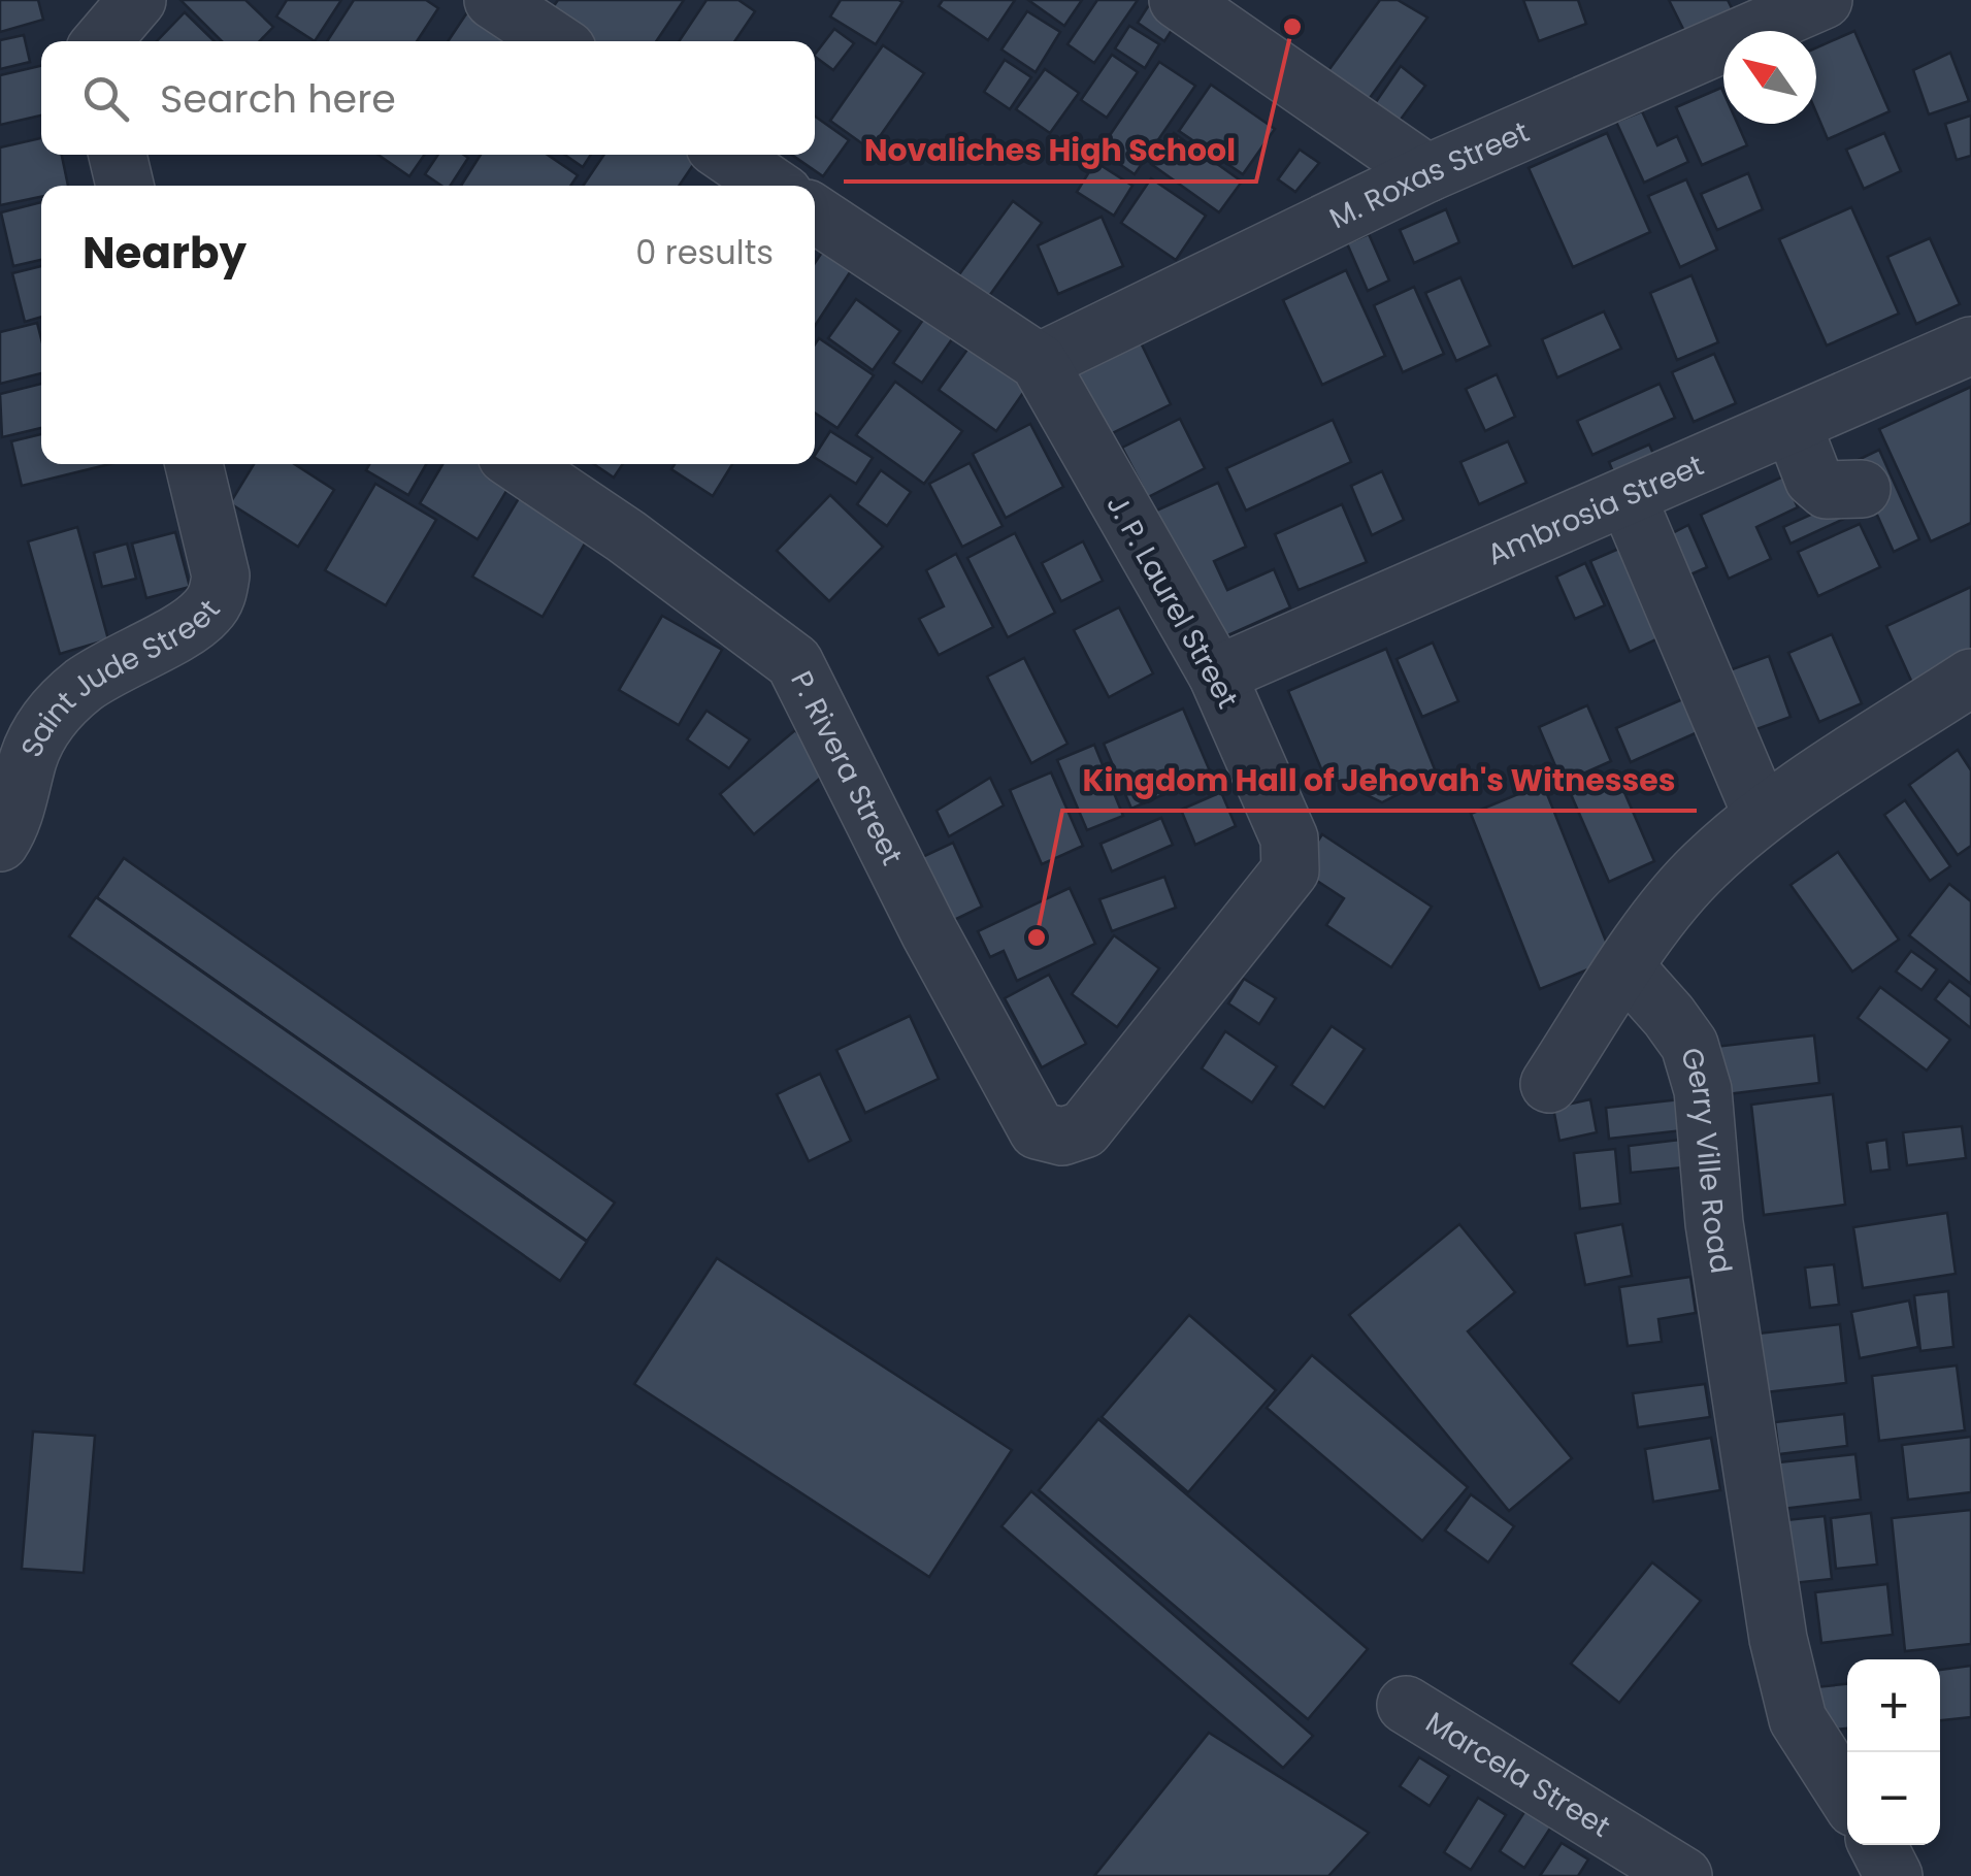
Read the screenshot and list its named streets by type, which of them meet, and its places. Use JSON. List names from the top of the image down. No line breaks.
{"streets":{"street":["M. Roxas Street","Ambrosia Street","J. P. Laurel Street","Saint Jude Street","P. Rivera Street","Gerry Ville Road","Marcela Street"]},"crossings":[["M. Roxas Street","J. P. Laurel Street"],["Ambrosia Street","J. P. Laurel Street"],["J. P. Laurel Street","P. Rivera Street"]],"places":["Novaliches High School","Kingdom Hall of Jehovah's Witnesses"],"north":"top left","page":{"search":"Search here","heading":["Nearby","0 results"],"map_buttons":["+","−"]}}
